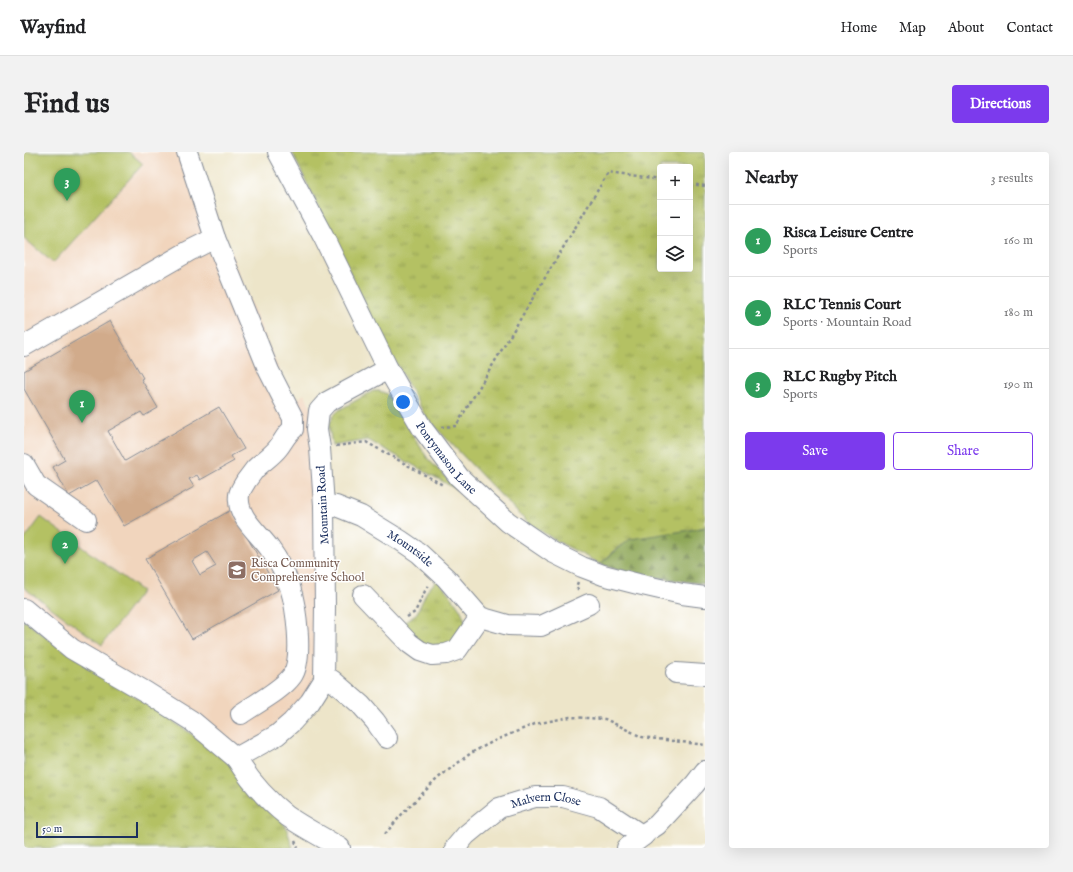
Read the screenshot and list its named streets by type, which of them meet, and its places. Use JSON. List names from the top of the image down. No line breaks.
{"streets":{"street":["Pontymason Lane","Mountain Road","Mountside","Malvern Close"]},"crossings":[["Pontymason Lane","Mountain Road"],["Mountain Road","Mountside"]],"places":{"school or university":["Risca Community Comprehensive School"]},"scale_bar":"50 m","page":{"header":"Wayfind","nav":["Home","Map","About","Contact"],"buttons":["Directions",["Save","Share"]],"title":"Find us","heading":["Nearby","3 results"],"map_buttons":["+","−"],"pins":["3","1","2"],"list":[{"mark":"1","name":"Risca Leisure Centre","note":"Sports","value":"160 m"},{"mark":"2","name":"RLC Tennis Court","note":"Sports · Mountain Road","value":"180 m"},{"mark":"3","name":"RLC Rugby Pitch","note":"Sports","value":"190 m"}],"scale":"50 m"}}
